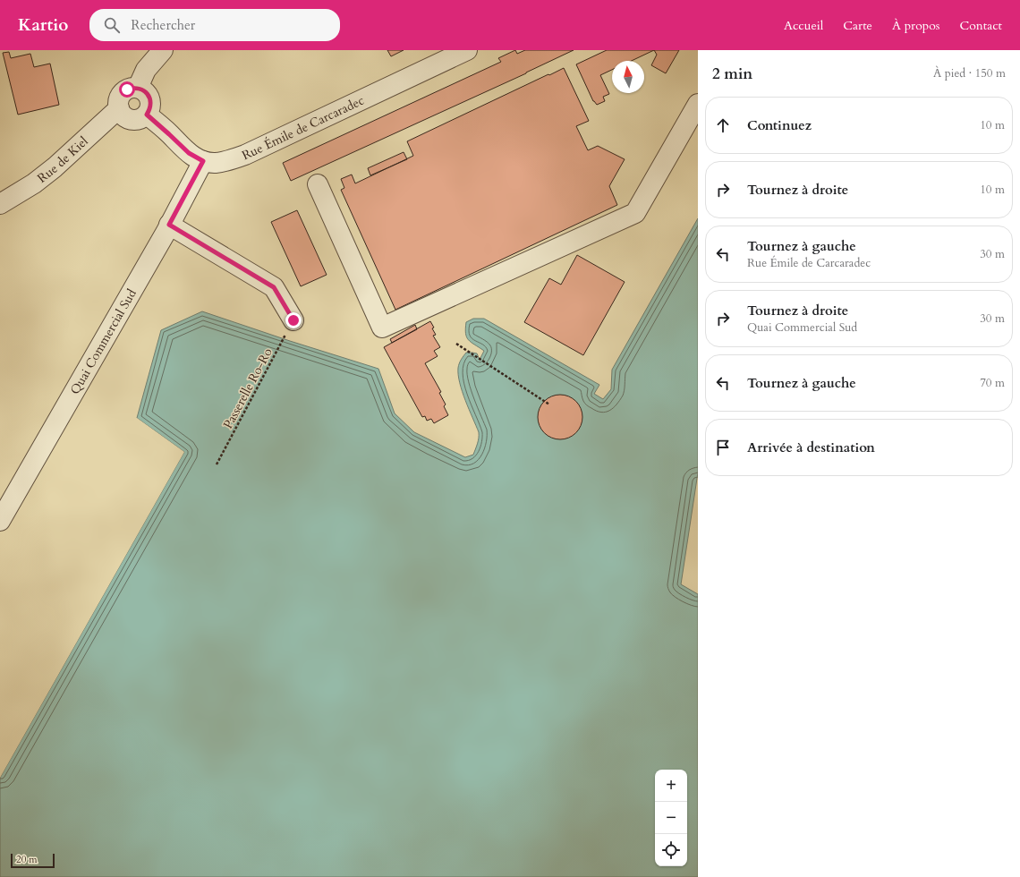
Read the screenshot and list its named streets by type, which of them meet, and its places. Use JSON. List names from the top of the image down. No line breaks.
{"streets":{"street":["Rue Émile de Carcaradec","Rue de Kiel","Quai Commercial Sud"],"path":["Passerelle Ro-Ro"]},"crossings":[["Rue Émile de Carcaradec","Rue de Kiel"],["Rue Émile de Carcaradec","Quai Commercial Sud"]],"scale_bar":"20 m","north":"top","page":{"header":"Kartio","search":"Rechercher","nav":["Accueil","Carte","À propos","Contact"],"heading":["2 min","À pied · 150 m"],"list":[["Continuez","10 m"],["Tournez à droite","10 m"],["Tournez à gauche","Rue Émile de Carcaradec","30 m"],["Tournez à droite","Quai Commercial Sud","30 m"],["Tournez à gauche","70 m"],"Arrivée à destination"],"map_buttons":["+","−"],"scale":"20 m"}}
